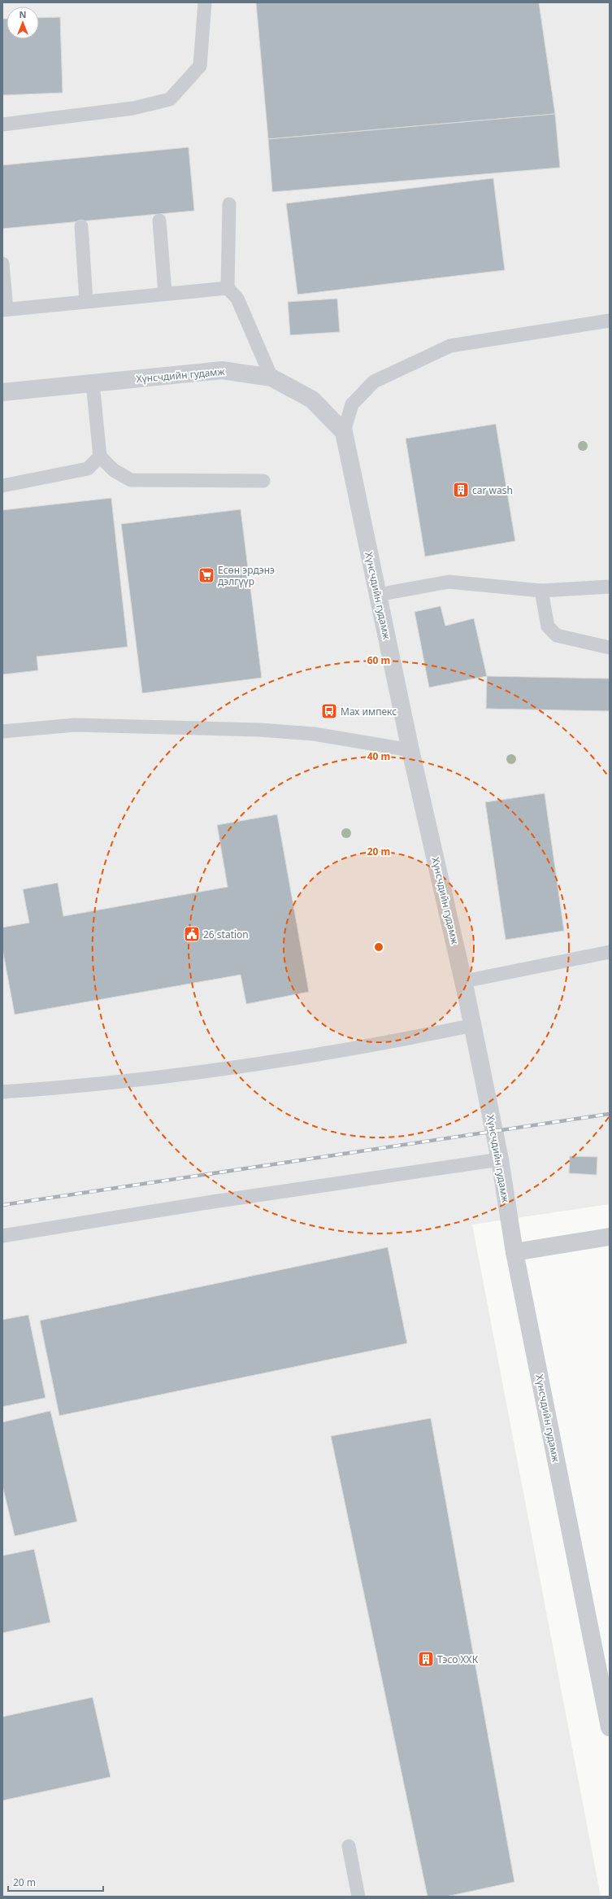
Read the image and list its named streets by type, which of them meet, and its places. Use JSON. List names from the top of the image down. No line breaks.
{"streets":{"street":["Хүнсчдийн гудамж"]},"places":{"building":["car wash","Тэсо ХХК"],"supermarket":["Есөн эрдэнэ дэлгүүр"],"bus stop":["Мах импекс"],"public building":["26 station"]},"scale_bar":"20 m","north":"top","rings":["60 m","40 m","20 m"]}
